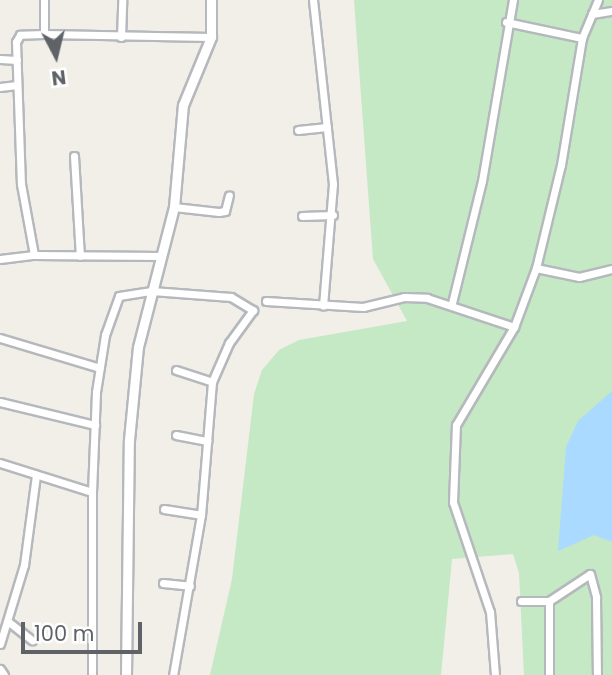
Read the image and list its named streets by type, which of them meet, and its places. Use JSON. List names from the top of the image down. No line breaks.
{"scale_bar":"100 m","north":"bottom"}
